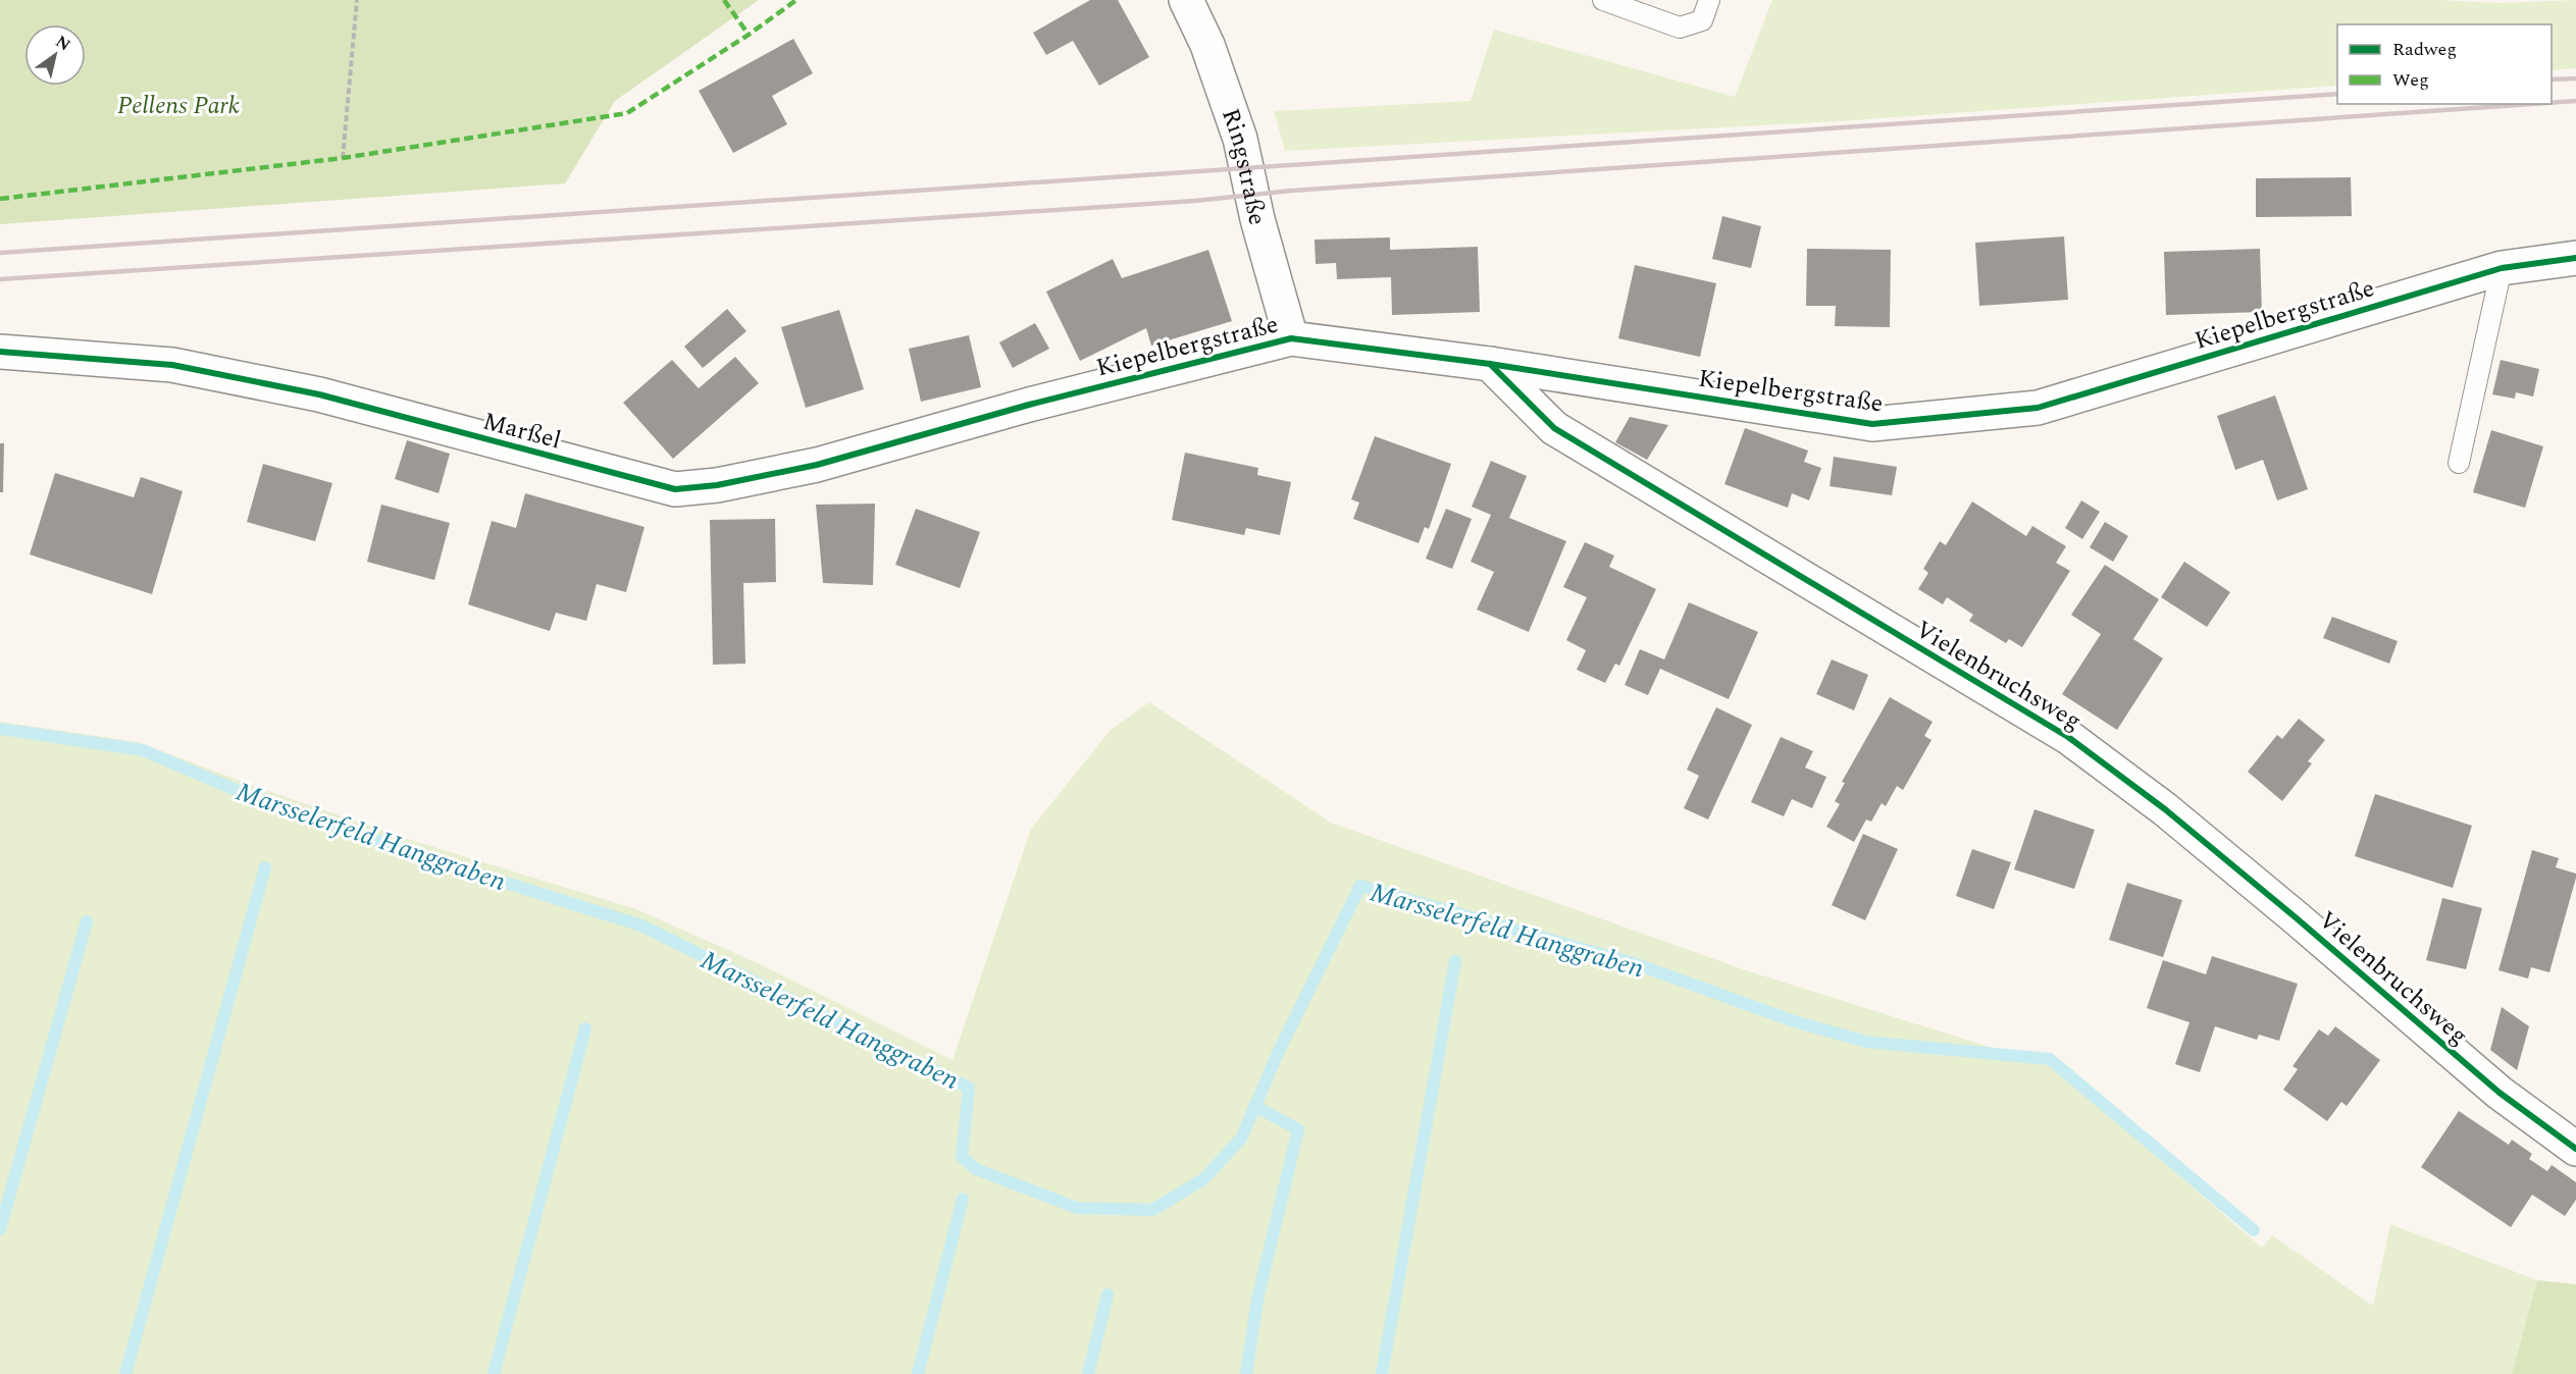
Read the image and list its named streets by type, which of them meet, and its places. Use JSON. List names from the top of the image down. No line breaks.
{"streets":{"street":["Ringstraße","Kiepelbergstraße","Marßel","Vielenbruchsweg"]},"crossings":[["Ringstraße","Kiepelbergstraße"],["Kiepelbergstraße","Marßel"],["Kiepelbergstraße","Vielenbruchsweg"]],"water":["Marsselerfeld Hanggraben"],"parks":["Pellens Park"],"legend":["Radweg","Weg"],"north":"top right"}
